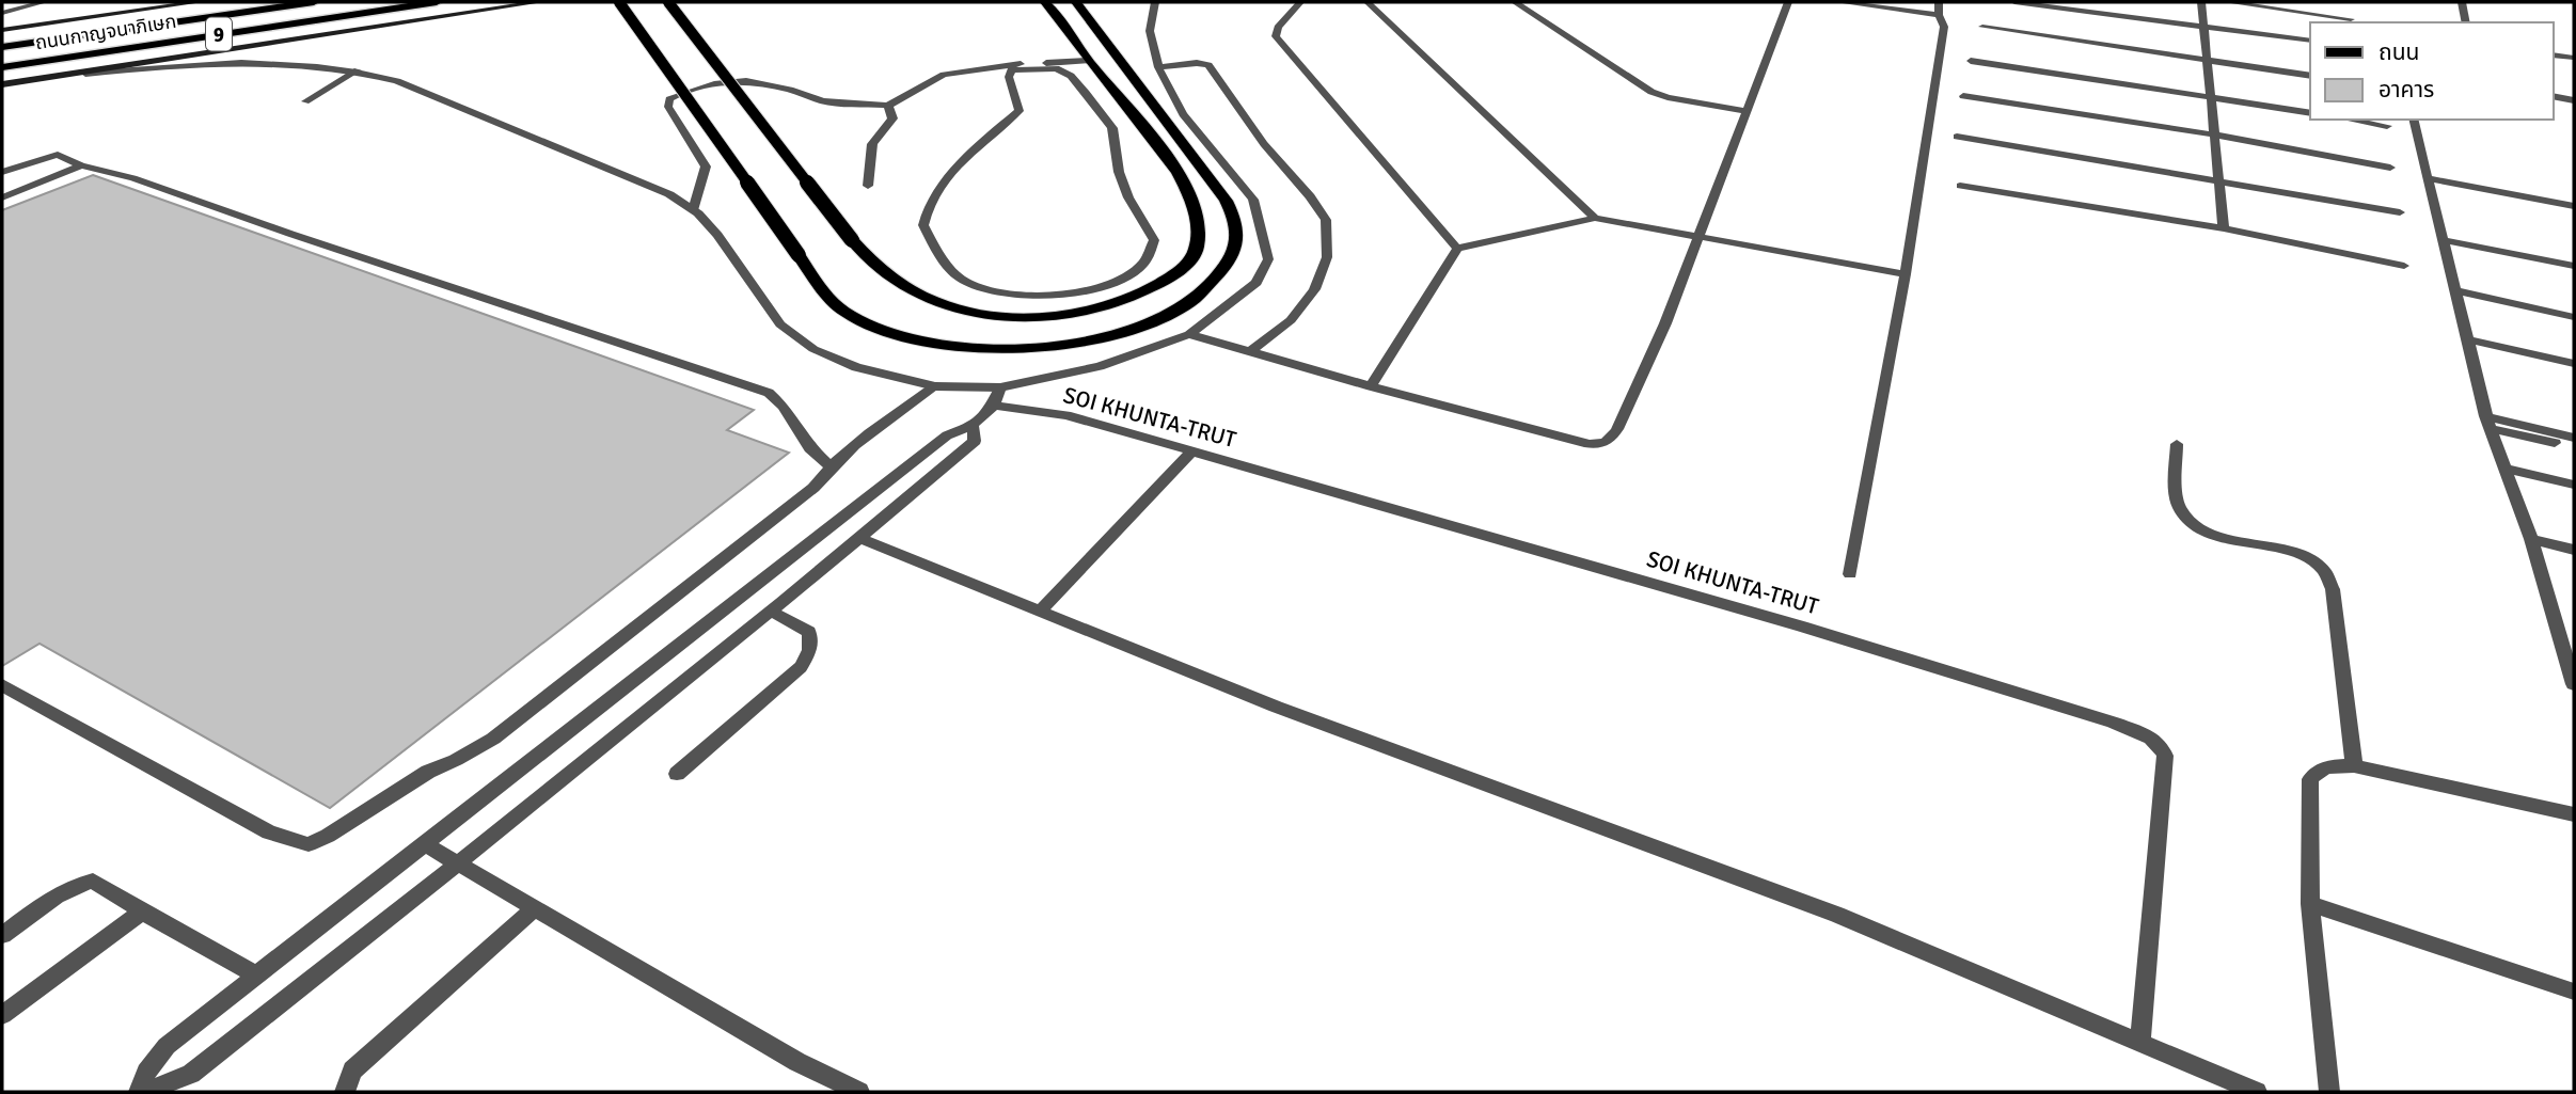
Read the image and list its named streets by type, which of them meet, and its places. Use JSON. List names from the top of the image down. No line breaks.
{"streets":{"highway":["ถนนกาญจนาภิเษก","9"],"street":["SOI KHUNTA-TRUT"]},"legend":["ถนน","อาคาร"]}
